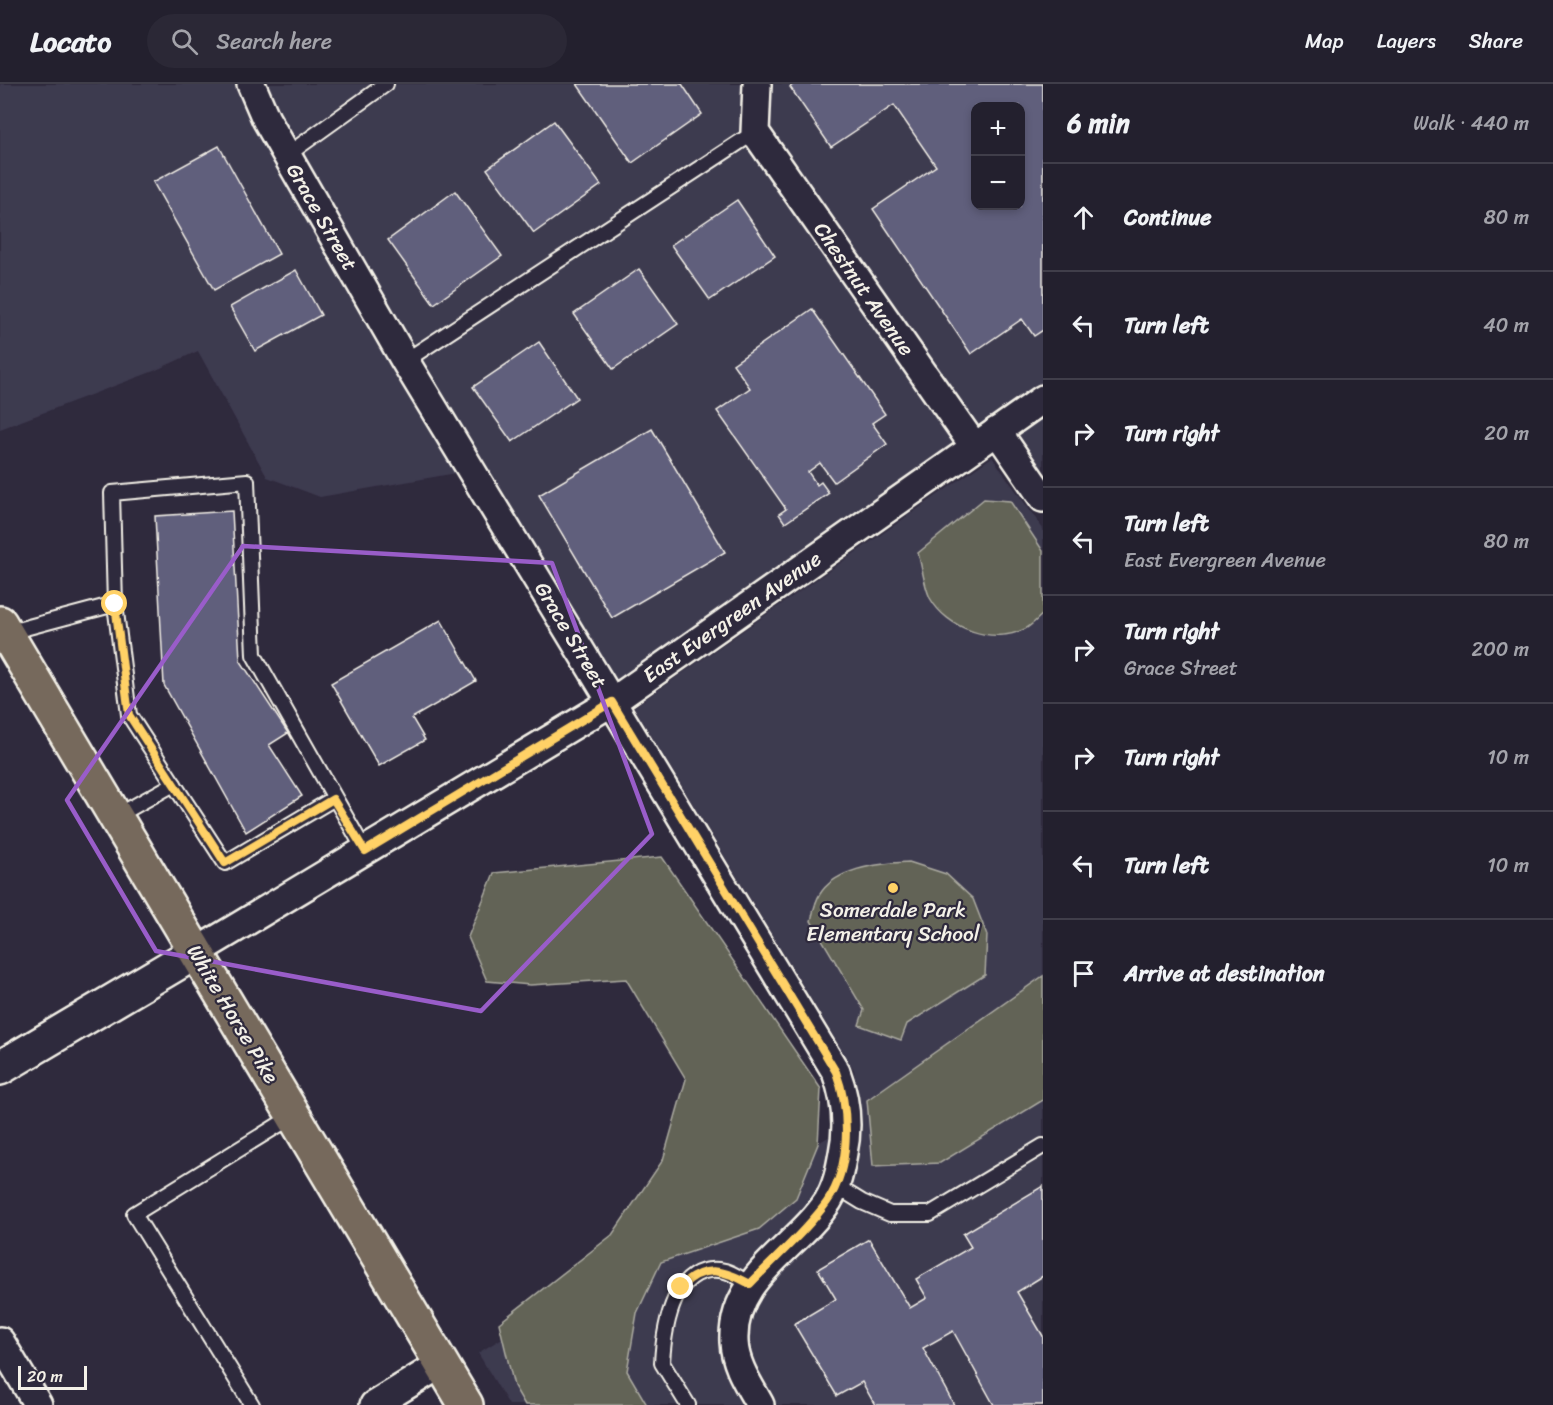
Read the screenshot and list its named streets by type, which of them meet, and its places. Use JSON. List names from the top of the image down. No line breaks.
{"streets":{"highway":["White Horse Pike"],"street":["Grace Street","Chestnut Avenue","East Evergreen Avenue"]},"crossings":[["Grace Street","East Evergreen Avenue"],["Chestnut Avenue","East Evergreen Avenue"],["East Evergreen Avenue","White Horse Pike"]],"places":["Somerdale Park Elementary School"],"scale_bar":"20 m","page":{"header":"Locato","search":"Search here","nav":["Map","Layers","Share"],"heading":["6 min","Walk · 440 m"],"map_buttons":["+","−"],"list":[["Continue","80 m"],["Turn left","40 m"],["Turn right","20 m"],["Turn left","East Evergreen Avenue","80 m"],["Turn right","Grace Street","200 m"],["Turn right","10 m"],["Turn left","10 m"],"Arrive at destination"],"scale":"20 m"}}
